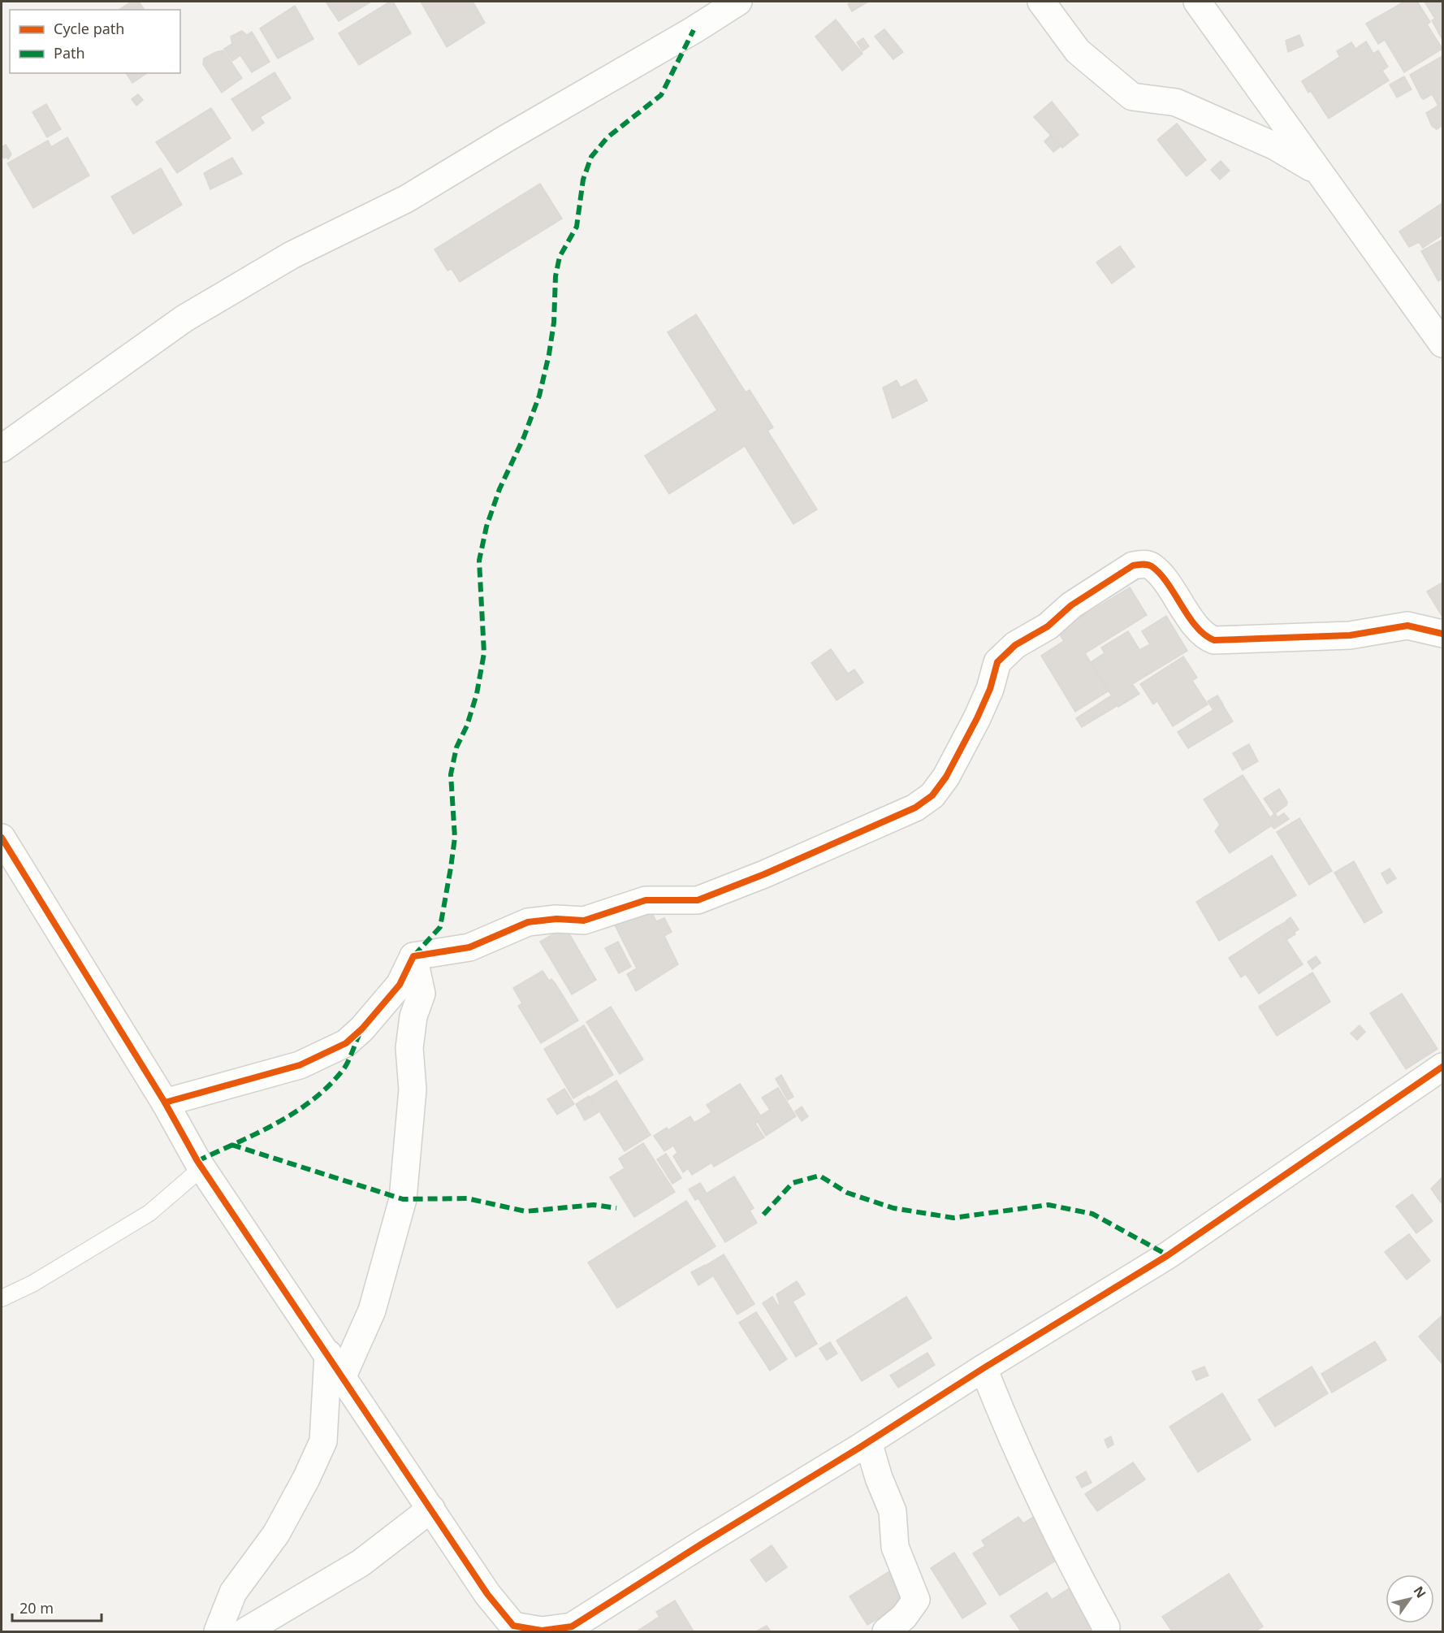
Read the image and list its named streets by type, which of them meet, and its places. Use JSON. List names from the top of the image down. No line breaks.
{"legend":["Cycle path","Path"],"scale_bar":"20 m","north":"top right"}
